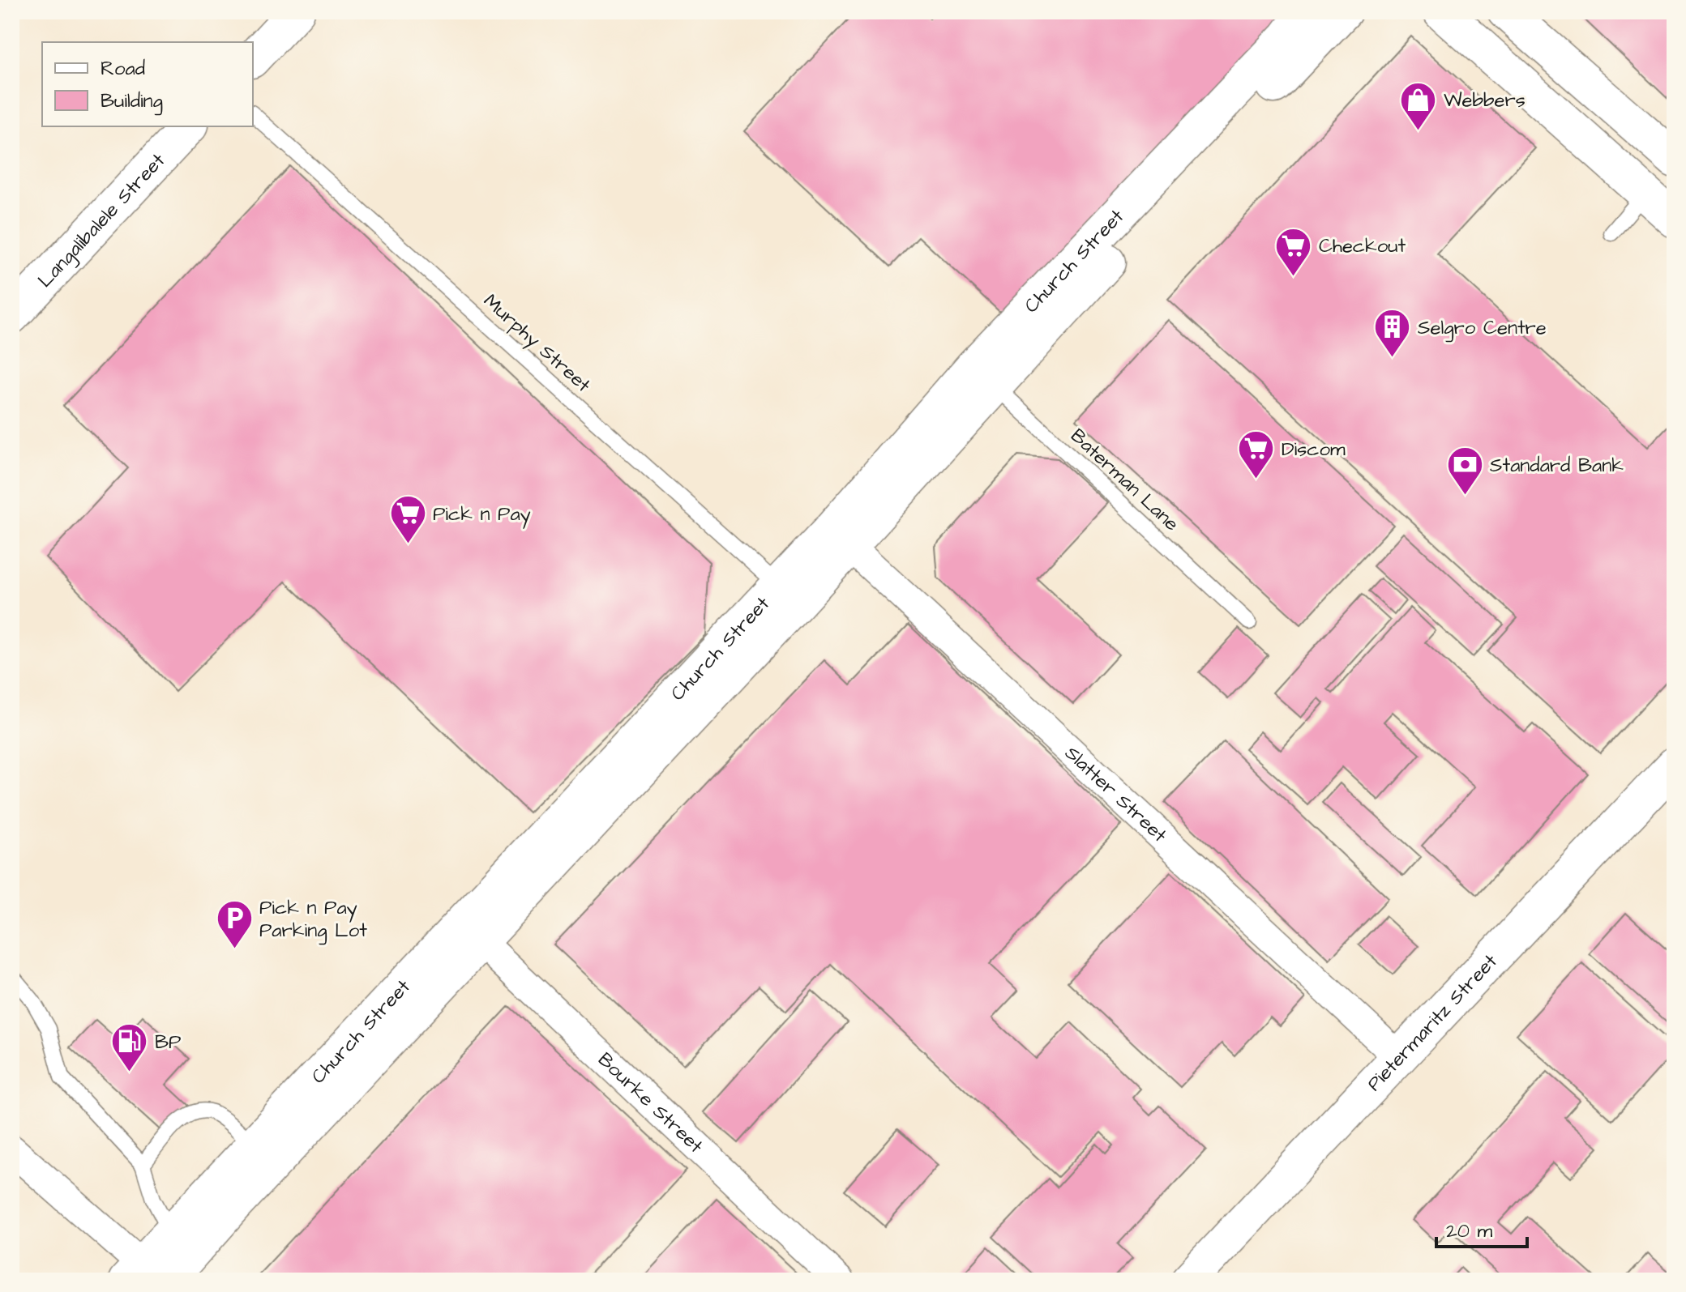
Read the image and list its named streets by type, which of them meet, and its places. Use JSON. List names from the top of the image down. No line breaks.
{"streets":{"main road":["Langalibalele Street","Church Street","Pietermaritz Street"],"street":["Slatter Street","Bourke Street"],"lane":["Murphy Street","Baterman Lane"]},"crossings":[["Church Street","Murphy Street"],["Church Street","Baterman Lane"],["Church Street","Slatter Street"],["Church Street","Bourke Street"],["Slatter Street","Pietermaritz Street"]],"places":{"shop":["Webbers"],"supermarket":["Checkout","Discom","Pick n Pay"],"building":["Selgro Centre"],"bank":["Standard Bank"],"parking":["Pick n Pay Parking Lot"],"fuel station":["BP"]},"legend":["Road","Building"],"scale_bar":"20 m"}
